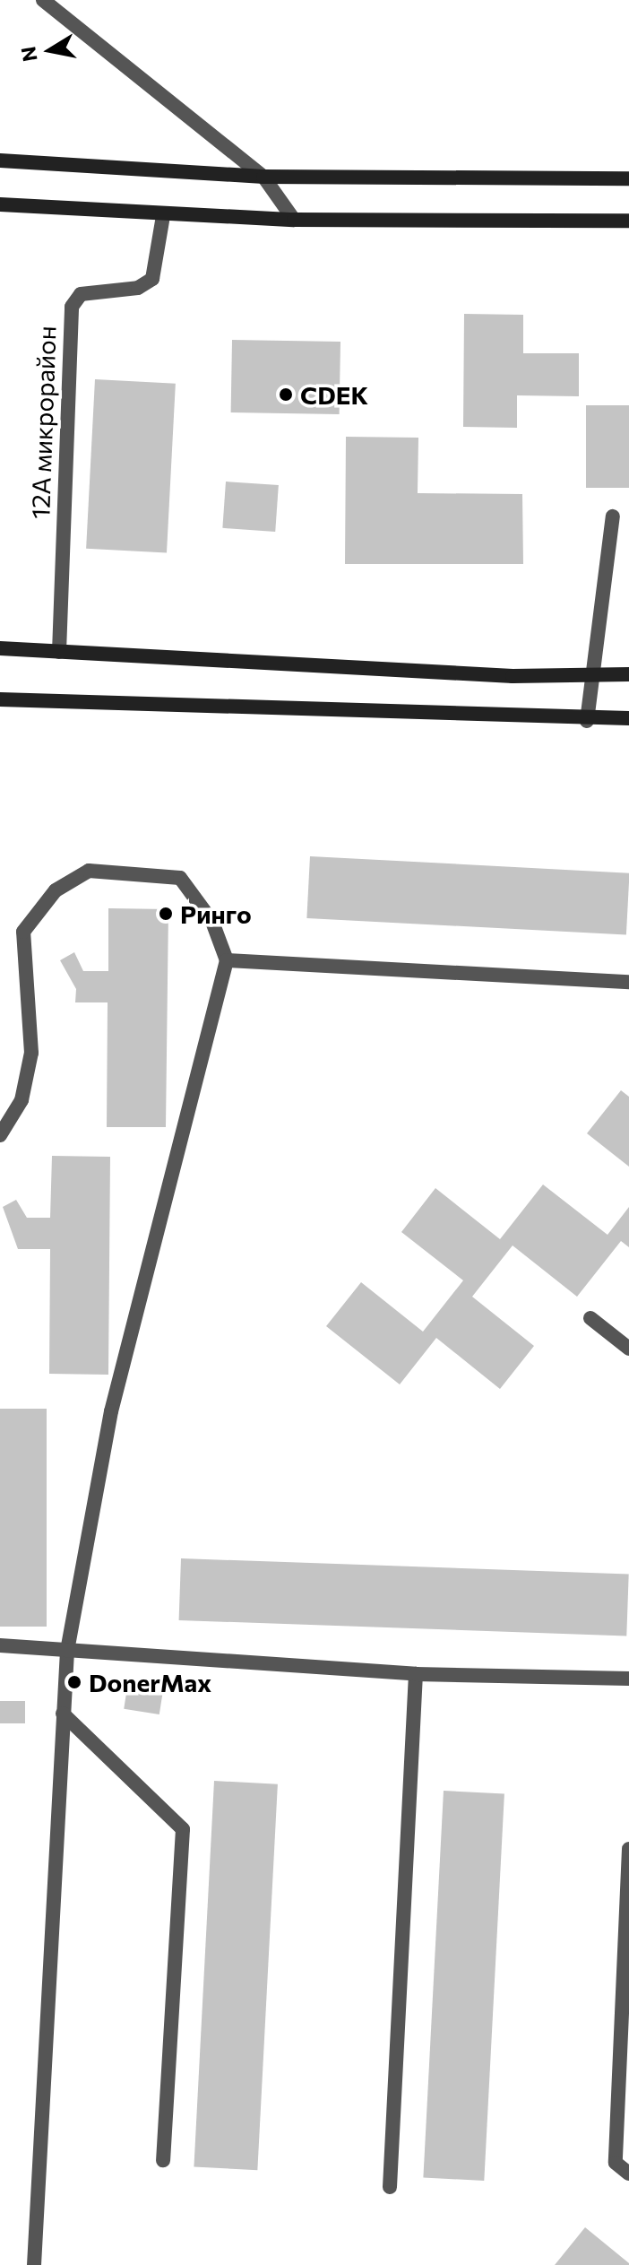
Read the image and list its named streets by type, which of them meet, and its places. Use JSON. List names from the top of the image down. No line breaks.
{"streets":{"street":["12А микрорайон"]},"places":["CDEK","Ринго","DonerMax"],"north":"left"}
